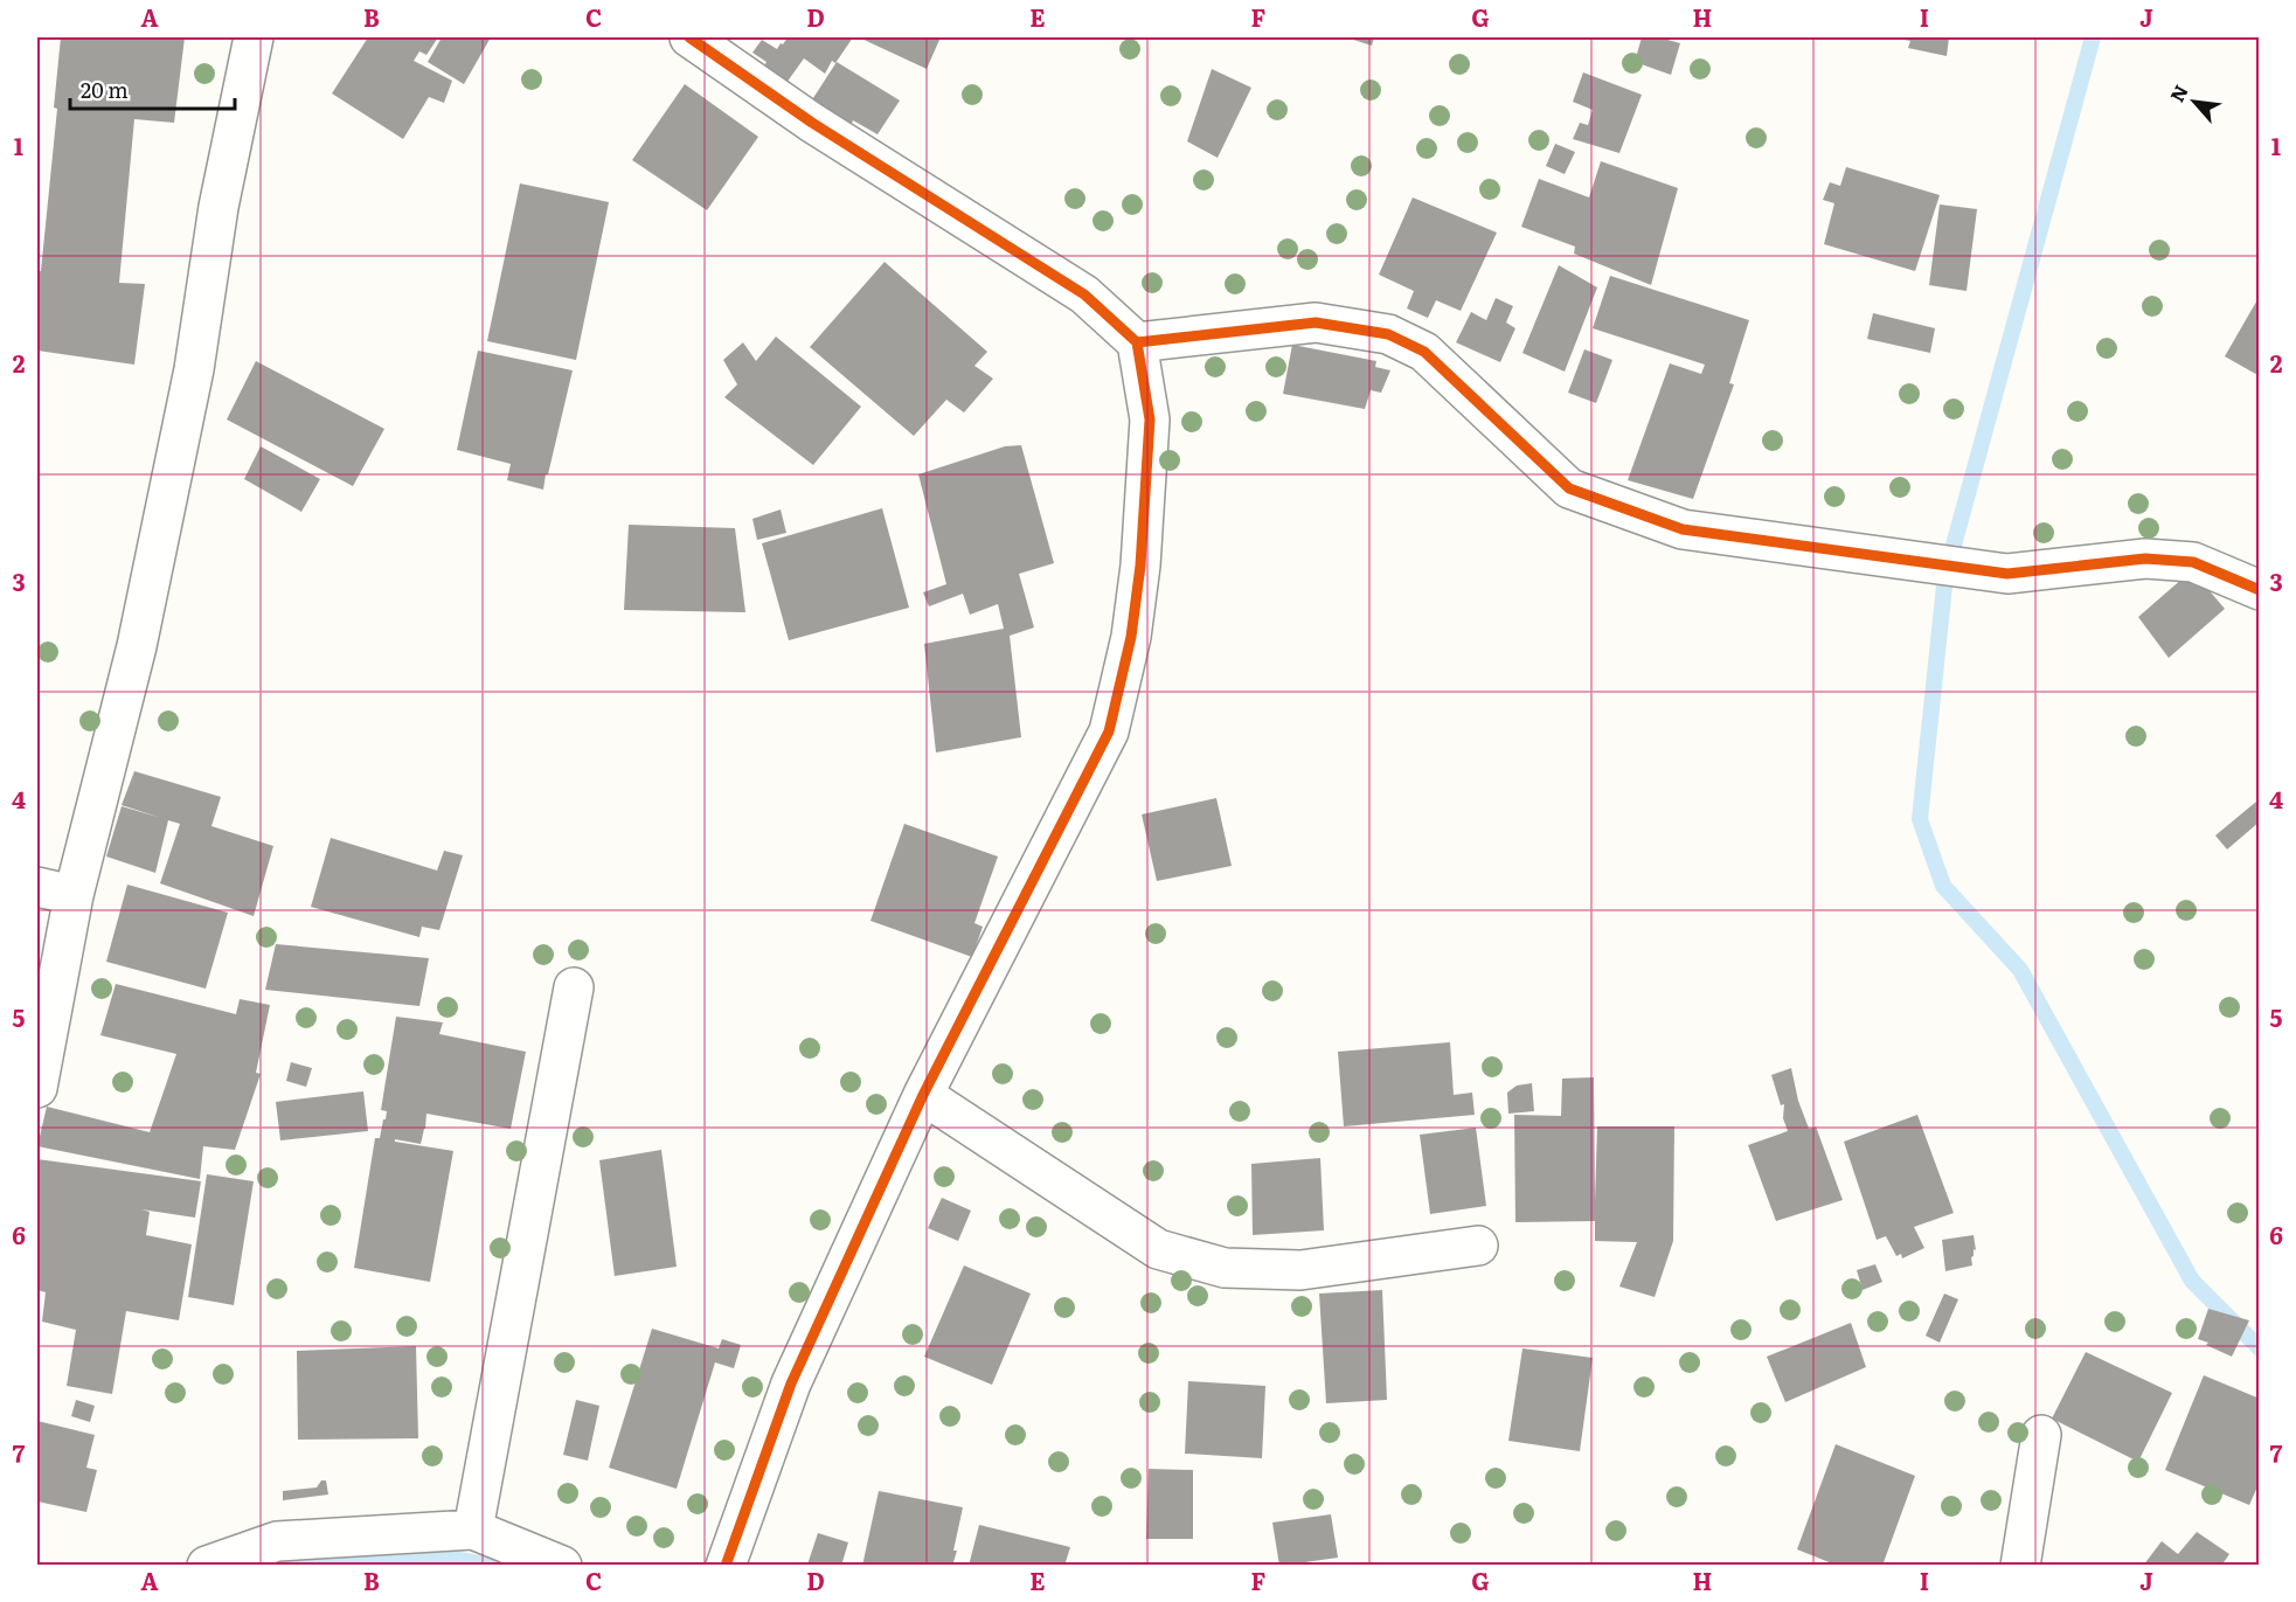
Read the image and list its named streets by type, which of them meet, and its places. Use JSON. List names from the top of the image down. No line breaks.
{"scale_bar":"20 m","north":"top left","grid":{"columns":["A","B","C","D","E","F","G","H","I","J"],"rows":["1","2","3","4","5","6","7"]}}
